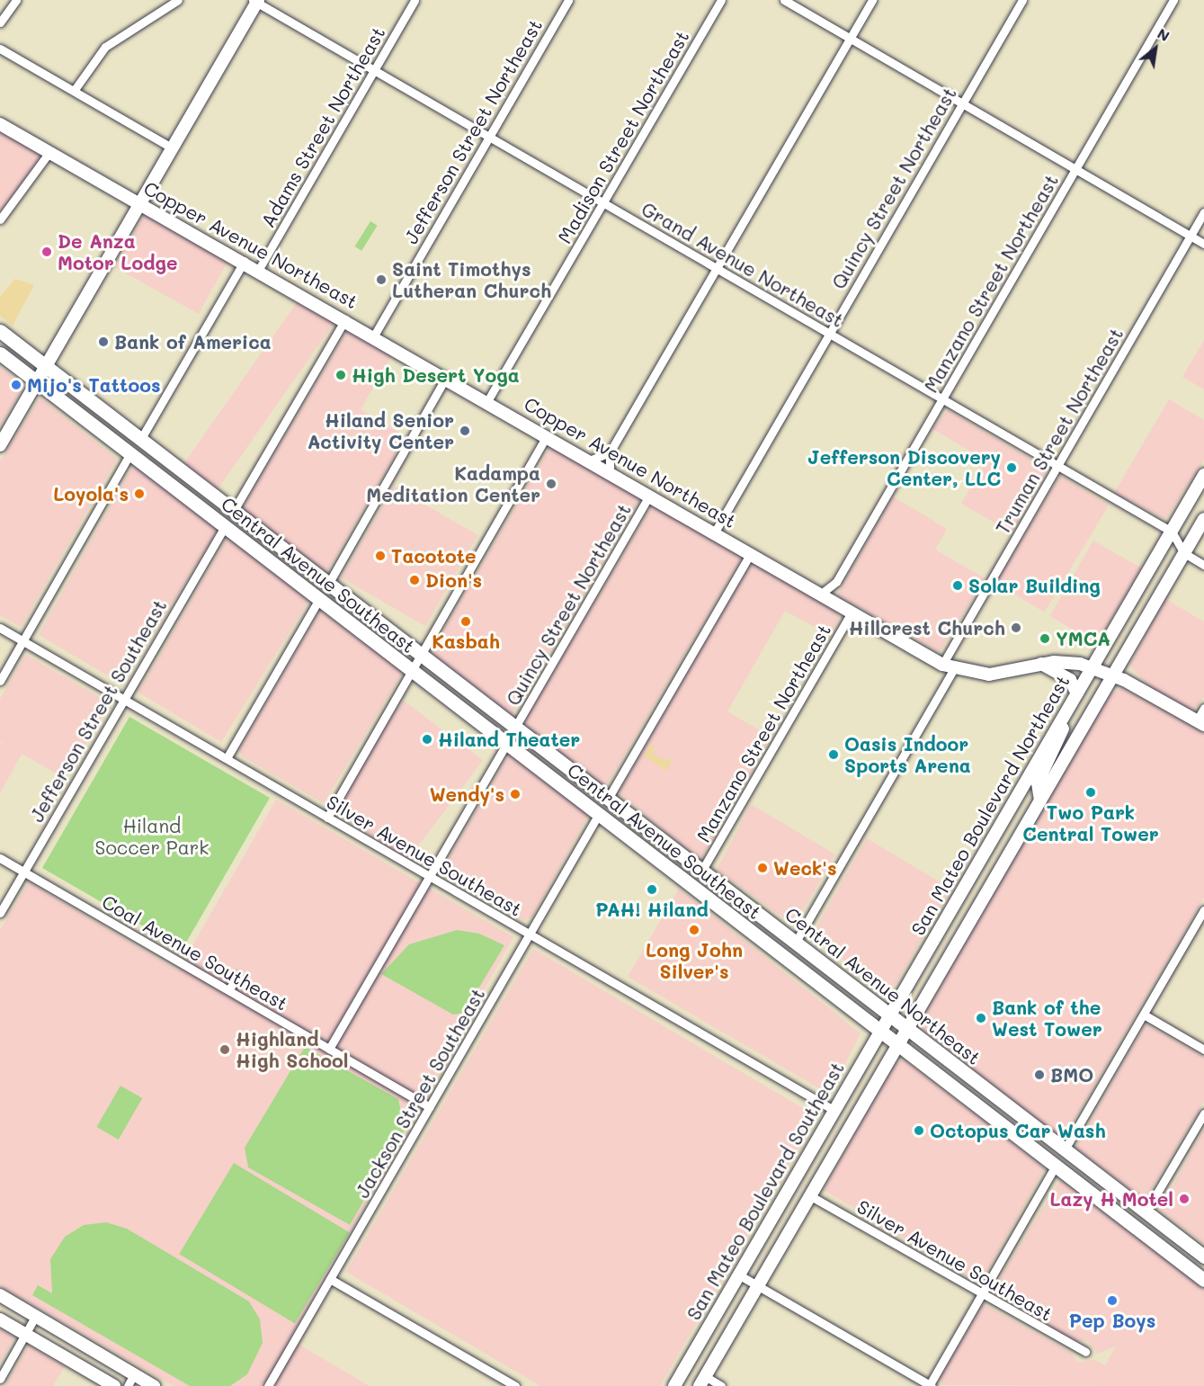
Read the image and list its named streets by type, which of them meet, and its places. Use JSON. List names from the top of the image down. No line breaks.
{"streets":{"main road":["Copper Avenue Northeast","Central Avenue Southeast","San Mateo Boulevard Northeast","Central Avenue Northeast","San Mateo Boulevard Southeast"],"street":["Adams Street Northeast","Jefferson Street Northeast","Madison Street Northeast","Quincy Street Northeast","Grand Avenue Northeast","Manzano Street Northeast","Truman Street Northeast","Jefferson Street Southeast","Silver Avenue Southeast","Coal Avenue Southeast","Jackson Street Southeast"]},"crossings":[["Adams Street Northeast","Copper Avenue Northeast"],["Adams Street Northeast","Grand Avenue Northeast"],["Jefferson Street Northeast","Copper Avenue Northeast"],["Jefferson Street Northeast","Grand Avenue Northeast"],["Madison Street Northeast","Copper Avenue Northeast"],["Madison Street Northeast","Grand Avenue Northeast"],["Quincy Street Northeast","Copper Avenue Northeast"],["Quincy Street Northeast","Grand Avenue Northeast"],["Quincy Street Northeast","Central Avenue Northeast"],["Copper Avenue Northeast","Manzano Street Northeast"],["Copper Avenue Northeast","Truman Street Northeast"],["Copper Avenue Northeast","San Mateo Boulevard Northeast"],["Grand Avenue Northeast","Manzano Street Northeast"],["Grand Avenue Northeast","Truman Street Northeast"],["Grand Avenue Northeast","San Mateo Boulevard Northeast"],["Manzano Street Northeast","Central Avenue Northeast"],["Truman Street Northeast","Central Avenue Northeast"],["Central Avenue Southeast","Jefferson Street Southeast"],["Central Avenue Southeast","Jackson Street Southeast"],["Central Avenue Southeast","San Mateo Boulevard Southeast"],["Jefferson Street Southeast","Silver Avenue Southeast"],["Jefferson Street Southeast","Coal Avenue Southeast"],["San Mateo Boulevard Northeast","Central Avenue Northeast"],["San Mateo Boulevard Northeast","San Mateo Boulevard Southeast"],["Silver Avenue Southeast","Jackson Street Southeast"],["Silver Avenue Southeast","San Mateo Boulevard Southeast"],["Coal Avenue Southeast","Jackson Street Southeast"],["Central Avenue Northeast","San Mateo Boulevard Southeast"]],"parks":["Hiland Soccer Park"],"places":["De Anza Motor Lodge","Saint Timothys Lutheran Church","Bank of America","High Desert Yoga","Mijo's Tattoos","Hiland Senior Activity Center","Jefferson Discovery Center, LLC","Kadampa Meditation Center","Loyola's","Tacotote","Dion's","Solar Building","Kasbah","Hillcrest Church","YMCA","Hiland Theater","Oasis Indoor Sports Arena","Two Park Central Tower","Wendy's","Weck's","PAH! Hiland","Long John Silver's","Bank of the West Tower","Highland High School","BMO","Octopus Car Wash","Lazy H Motel","Pep Boys"],"north":"top right"}
